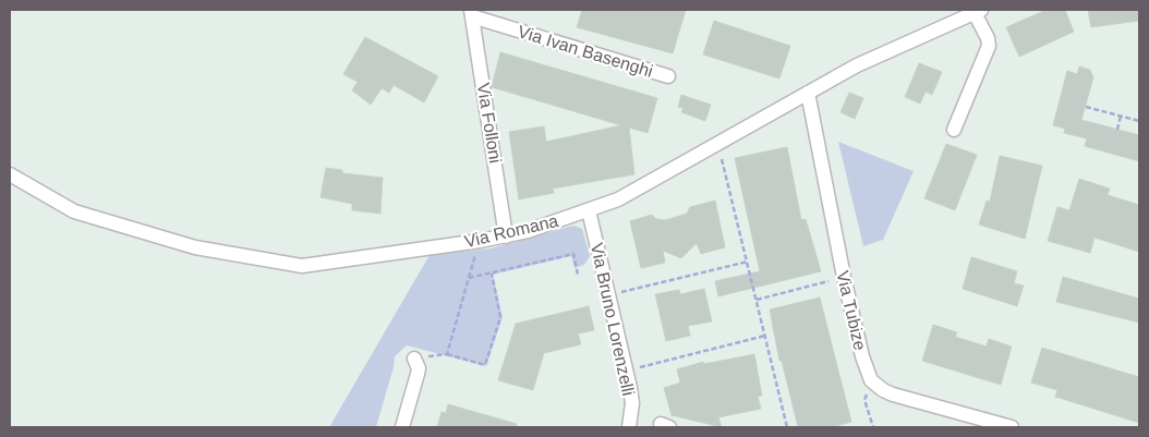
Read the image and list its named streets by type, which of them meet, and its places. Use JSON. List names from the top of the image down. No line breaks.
{"streets":{"street":["Via Ivan Basenghi","Via Folloni","Via Romana","Via Tubize","Via Bruno Lorenzelli"]},"crossings":[["Via Ivan Basenghi","Via Folloni"],["Via Folloni","Via Romana"],["Via Romana","Via Tubize"],["Via Romana","Via Bruno Lorenzelli"]]}
